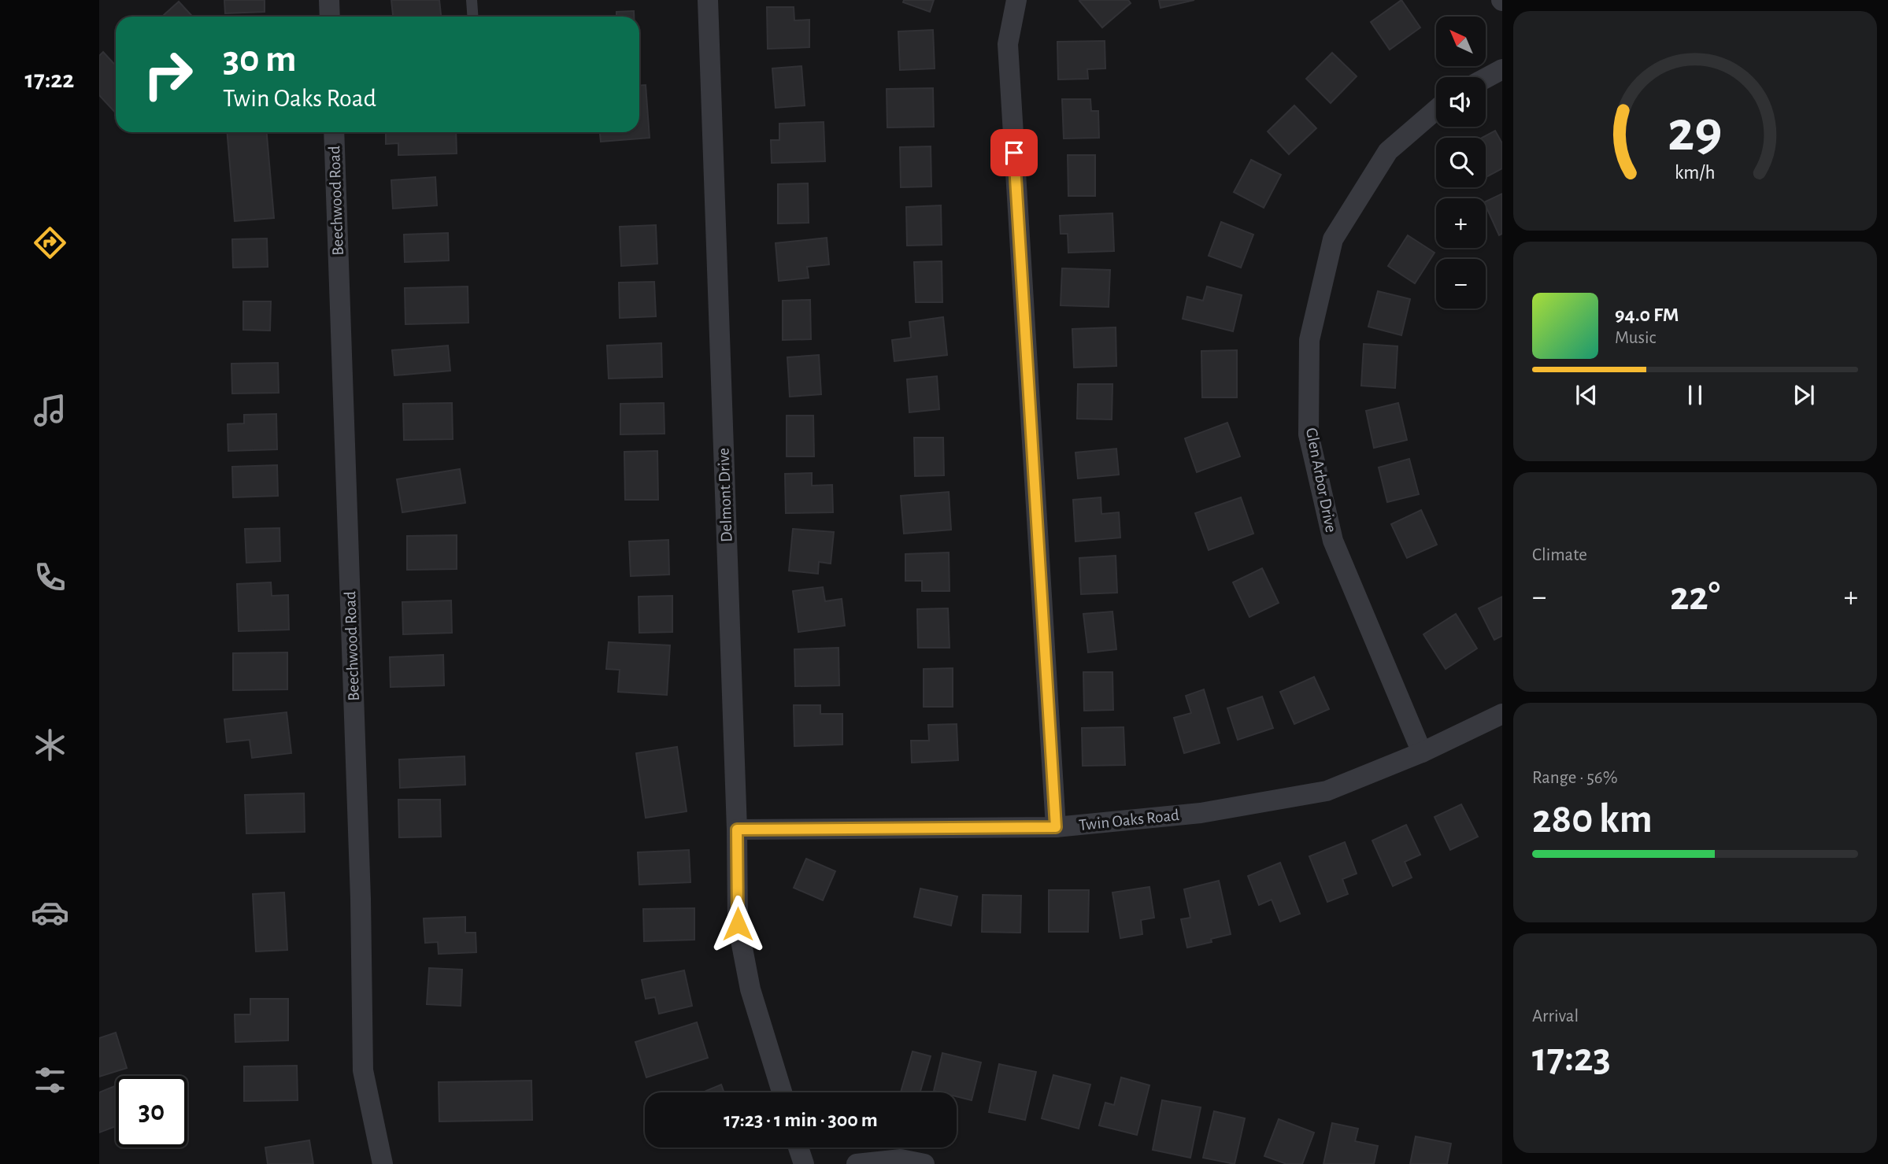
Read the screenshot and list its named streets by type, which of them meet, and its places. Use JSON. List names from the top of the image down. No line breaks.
{"streets":{"street":["Beechwood Road","Glen Arbor Drive","Delmont Drive","Twin Oaks Road"]},"crossings":[["Glen Arbor Drive","Twin Oaks Road"],["Delmont Drive","Twin Oaks Road"]],"north":"top left","page":{"tabs":"17:22","map_buttons":["+","−"],"turn":["30 m","Twin Oaks Road"],"song":["94.0 FM","Music"],"tile":["Climate",["Range · 56%","280 km"],["Arrival","17:23"]],"heat":["−","22°","+"],"limit":"30","trip":"17:23 · 1 min · 300 m","gauge":["29","km/h"]}}
